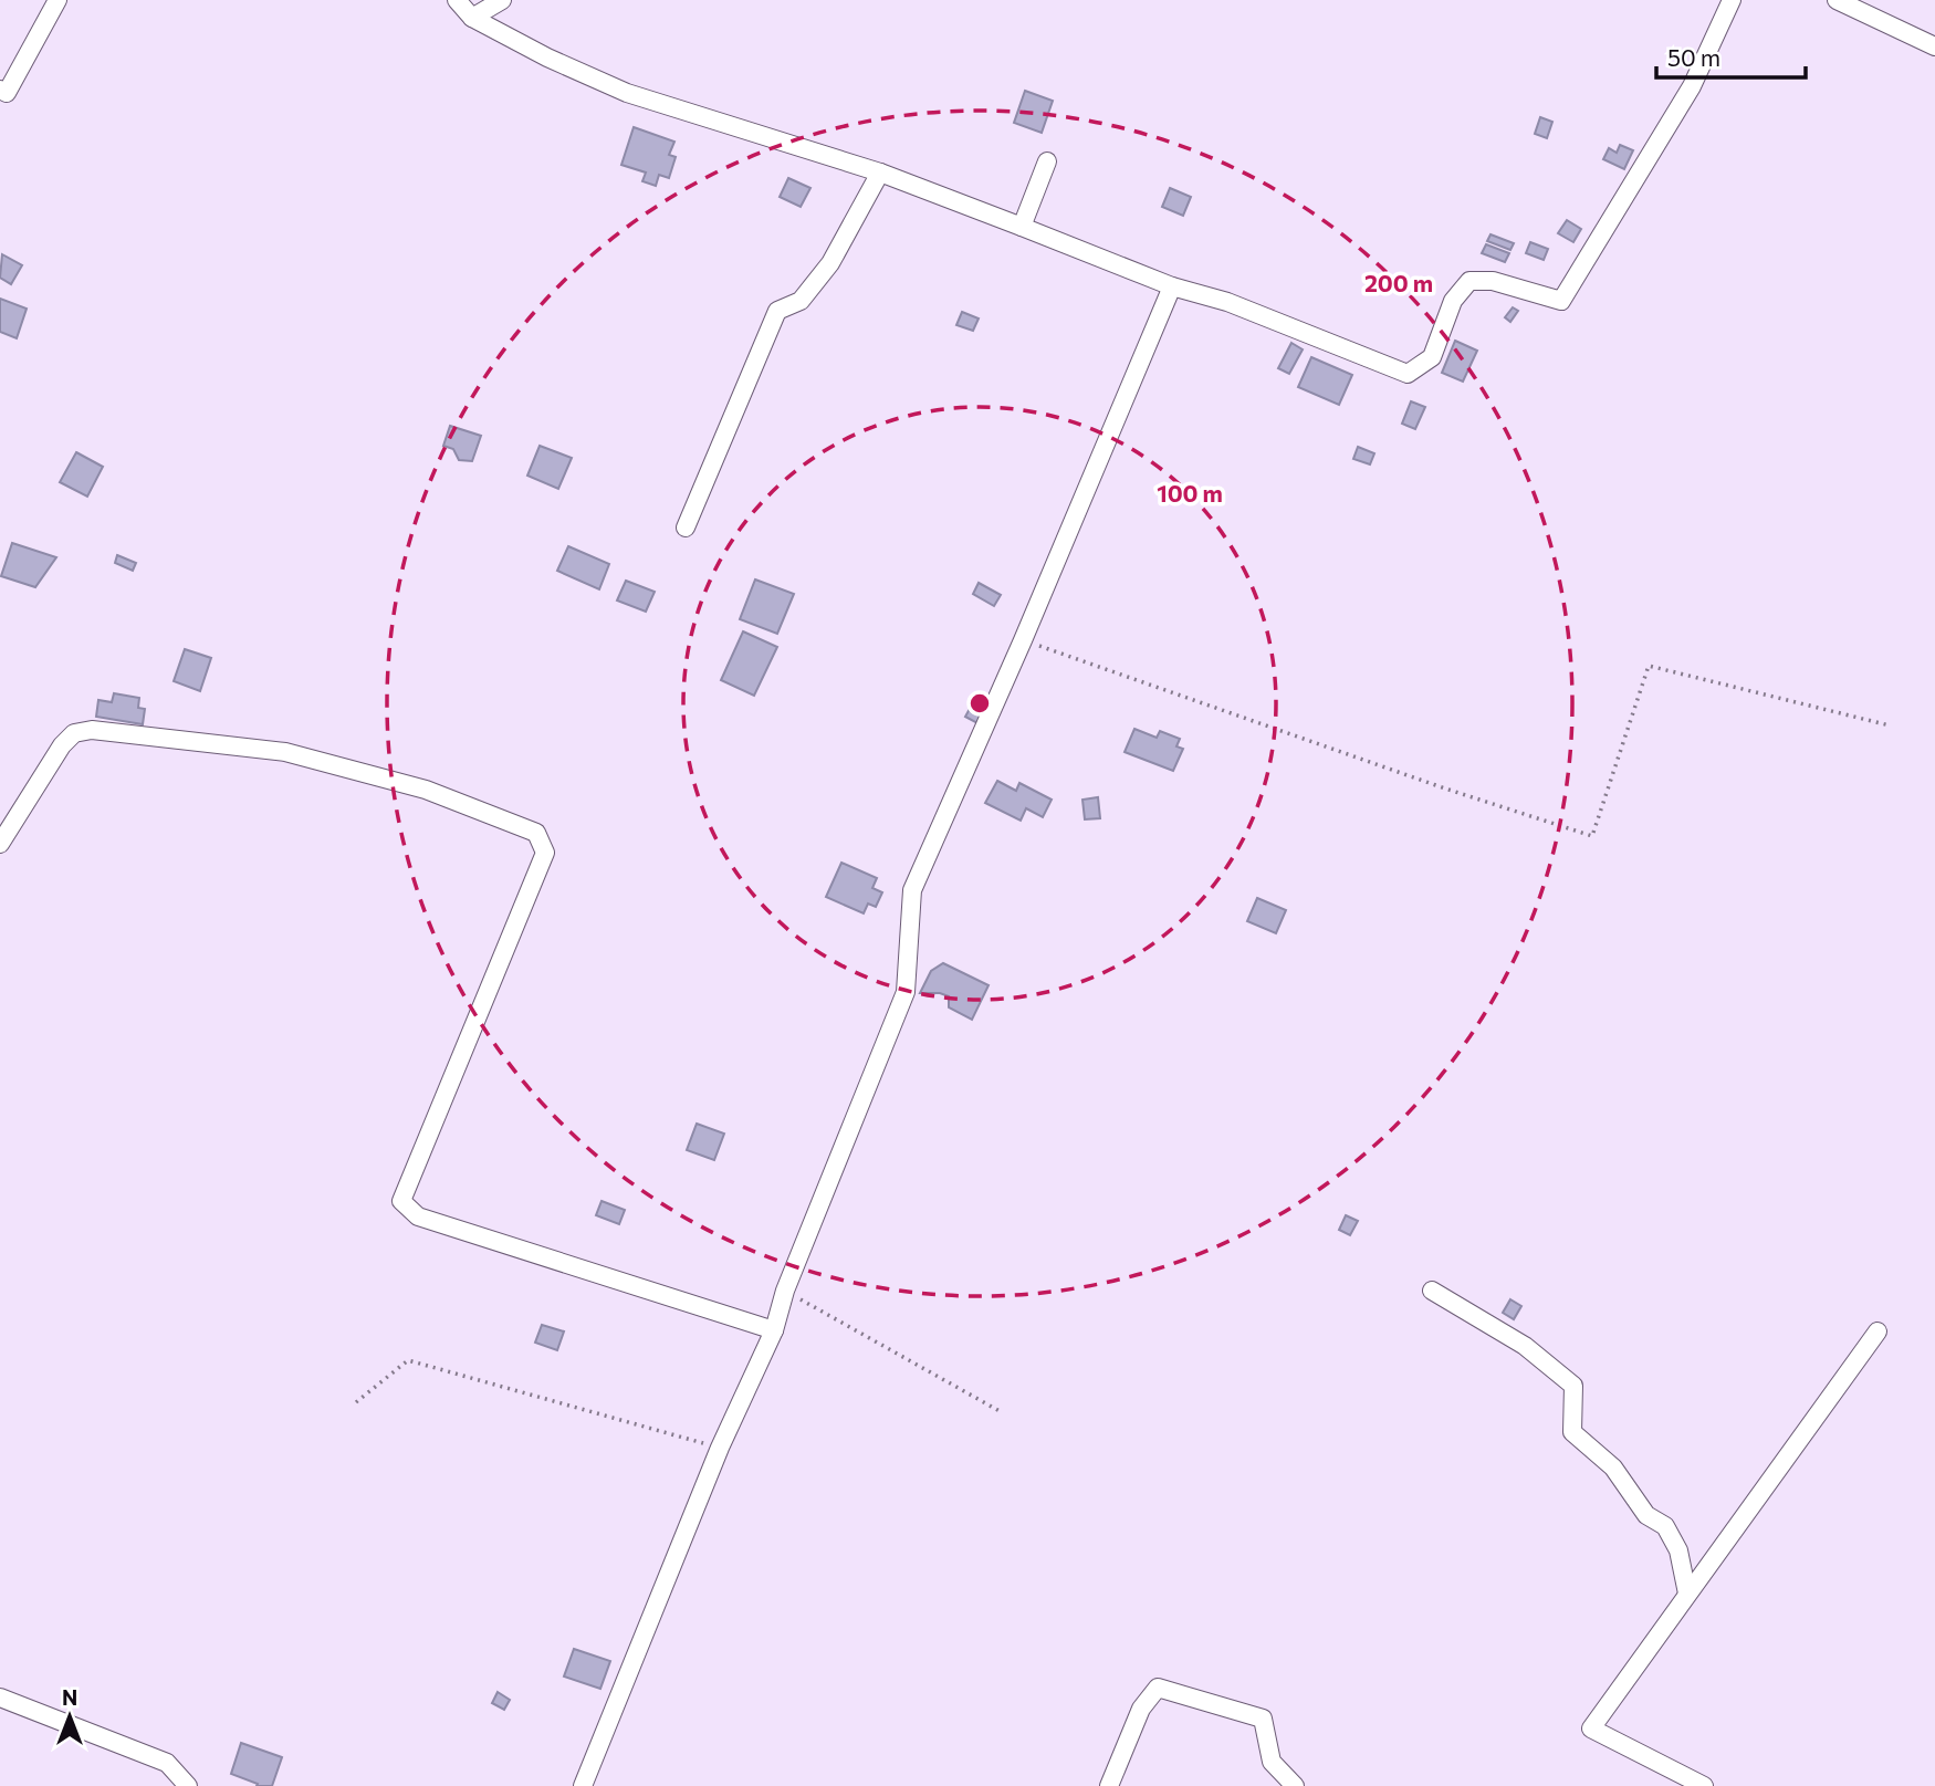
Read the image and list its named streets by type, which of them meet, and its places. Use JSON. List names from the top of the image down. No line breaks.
{"scale_bar":"50 m","north":"top","rings":["200 m","100 m"]}
